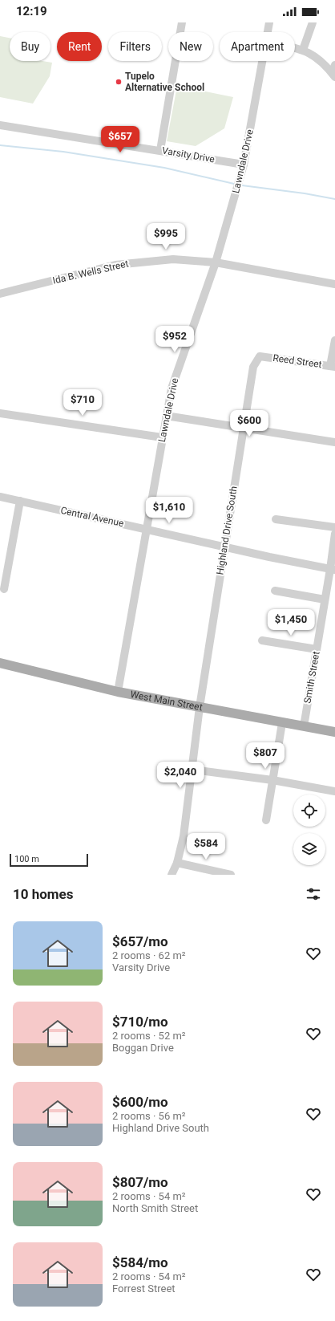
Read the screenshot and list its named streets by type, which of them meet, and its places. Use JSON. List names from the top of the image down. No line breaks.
{"streets":{"main road":["West Main Street"],"street":["Varsity Drive","Lawndale Drive","Ida B. Wells Street","Reed Street","Central Avenue","Highland Drive South","Smith Street"]},"crossings":[["Varsity Drive","Lawndale Drive"],["Lawndale Drive","Ida B. Wells Street"],["Lawndale Drive","Central Avenue"],["Lawndale Drive","West Main Street"],["Reed Street","Highland Drive South"],["Central Avenue","Highland Drive South"],["Central Avenue","Smith Street"],["Highland Drive South","West Main Street"],["Smith Street","West Main Street"]],"places":["Tupelo Alternative School"],"scale_bar":"100 m","page":{"status":"12:19","chip":["Buy","Rent","Filters","New","Apartment"],"price":["$657","$995","$952","$710","$600","$1,610","$1,450","$807","$2,040","$584"],"scale":"100 m","heading":"10 homes","list":[{"name":"$657/mo","note":"2 rooms · 62 m² · Varsity Drive"},{"name":"$710/mo","note":"2 rooms · 52 m² · Boggan Drive"},{"name":"$600/mo","note":"2 rooms · 56 m² · Highland Drive South"},{"name":"$807/mo","note":"2 rooms · 54 m² · North Smith Street"},{"name":"$584/mo","note":"2 rooms · 54 m² · Forrest Street"}]}}
